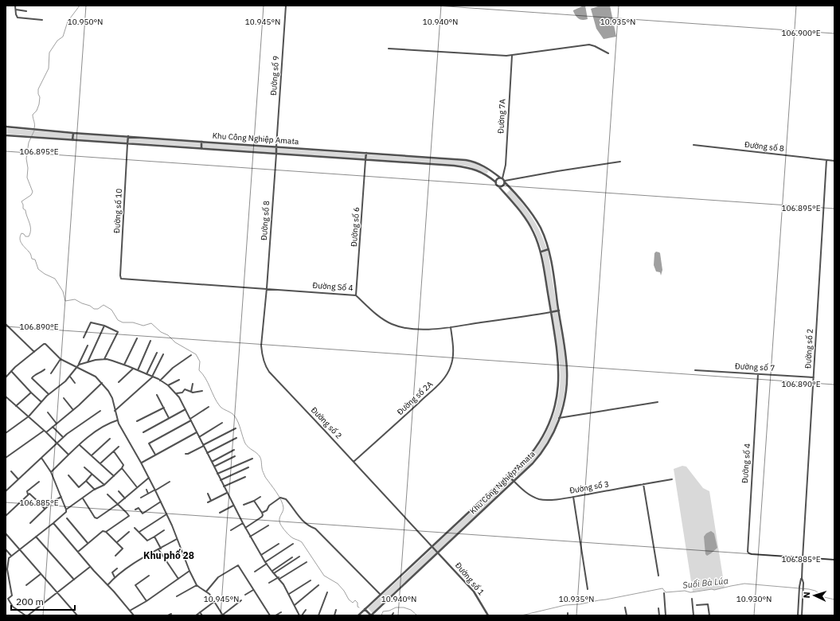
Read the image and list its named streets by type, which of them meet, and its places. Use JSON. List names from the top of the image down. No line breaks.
{"streets":{"street":["Đường số 9","Đường 7A","Khu Công Nghiệp Amata","Đường số 8","Đường số 10","Đường số 6","Đường Số 4","Đường số 2","Đường số 7","Đường số 2A","Đường số 4","Đường số 3","Đường số 1"]},"crossings":[["Đường số 9","Khu Công Nghiệp Amata"],["Đường 7A","Khu Công Nghiệp Amata"],["Khu Công Nghiệp Amata","Đường số 8"],["Khu Công Nghiệp Amata","Đường số 10"],["Khu Công Nghiệp Amata","Đường số 6"],["Khu Công Nghiệp Amata","Đường Số 4"],["Khu Công Nghiệp Amata","Đường số 2"],["Khu Công Nghiệp Amata","Đường số 3"],["Khu Công Nghiệp Amata","Đường số 1"],["Đường số 8","Đường Số 4"],["Đường số 8","Đường số 2"],["Đường số 10","Đường Số 4"],["Đường số 6","Đường Số 4"],["Đường Số 4","Đường số 2"],["Đường Số 4","Đường số 2A"],["Đường số 2","Đường số 7"],["Đường số 2","Đường số 2A"],["Đường số 2","Đường số 4"],["Đường số 2","Đường số 1"],["Đường số 7","Đường số 4"]],"districts":["Khu phố 28"],"water":["Suối Bà Lúa"],"scale_bar":"200 m","north":"left","coordinates":["10.945°N","10.935°N","10.950°N","10.940°N","106.900°E","106.895°E","106.890°E","106.885°E","10.930°N"]}
